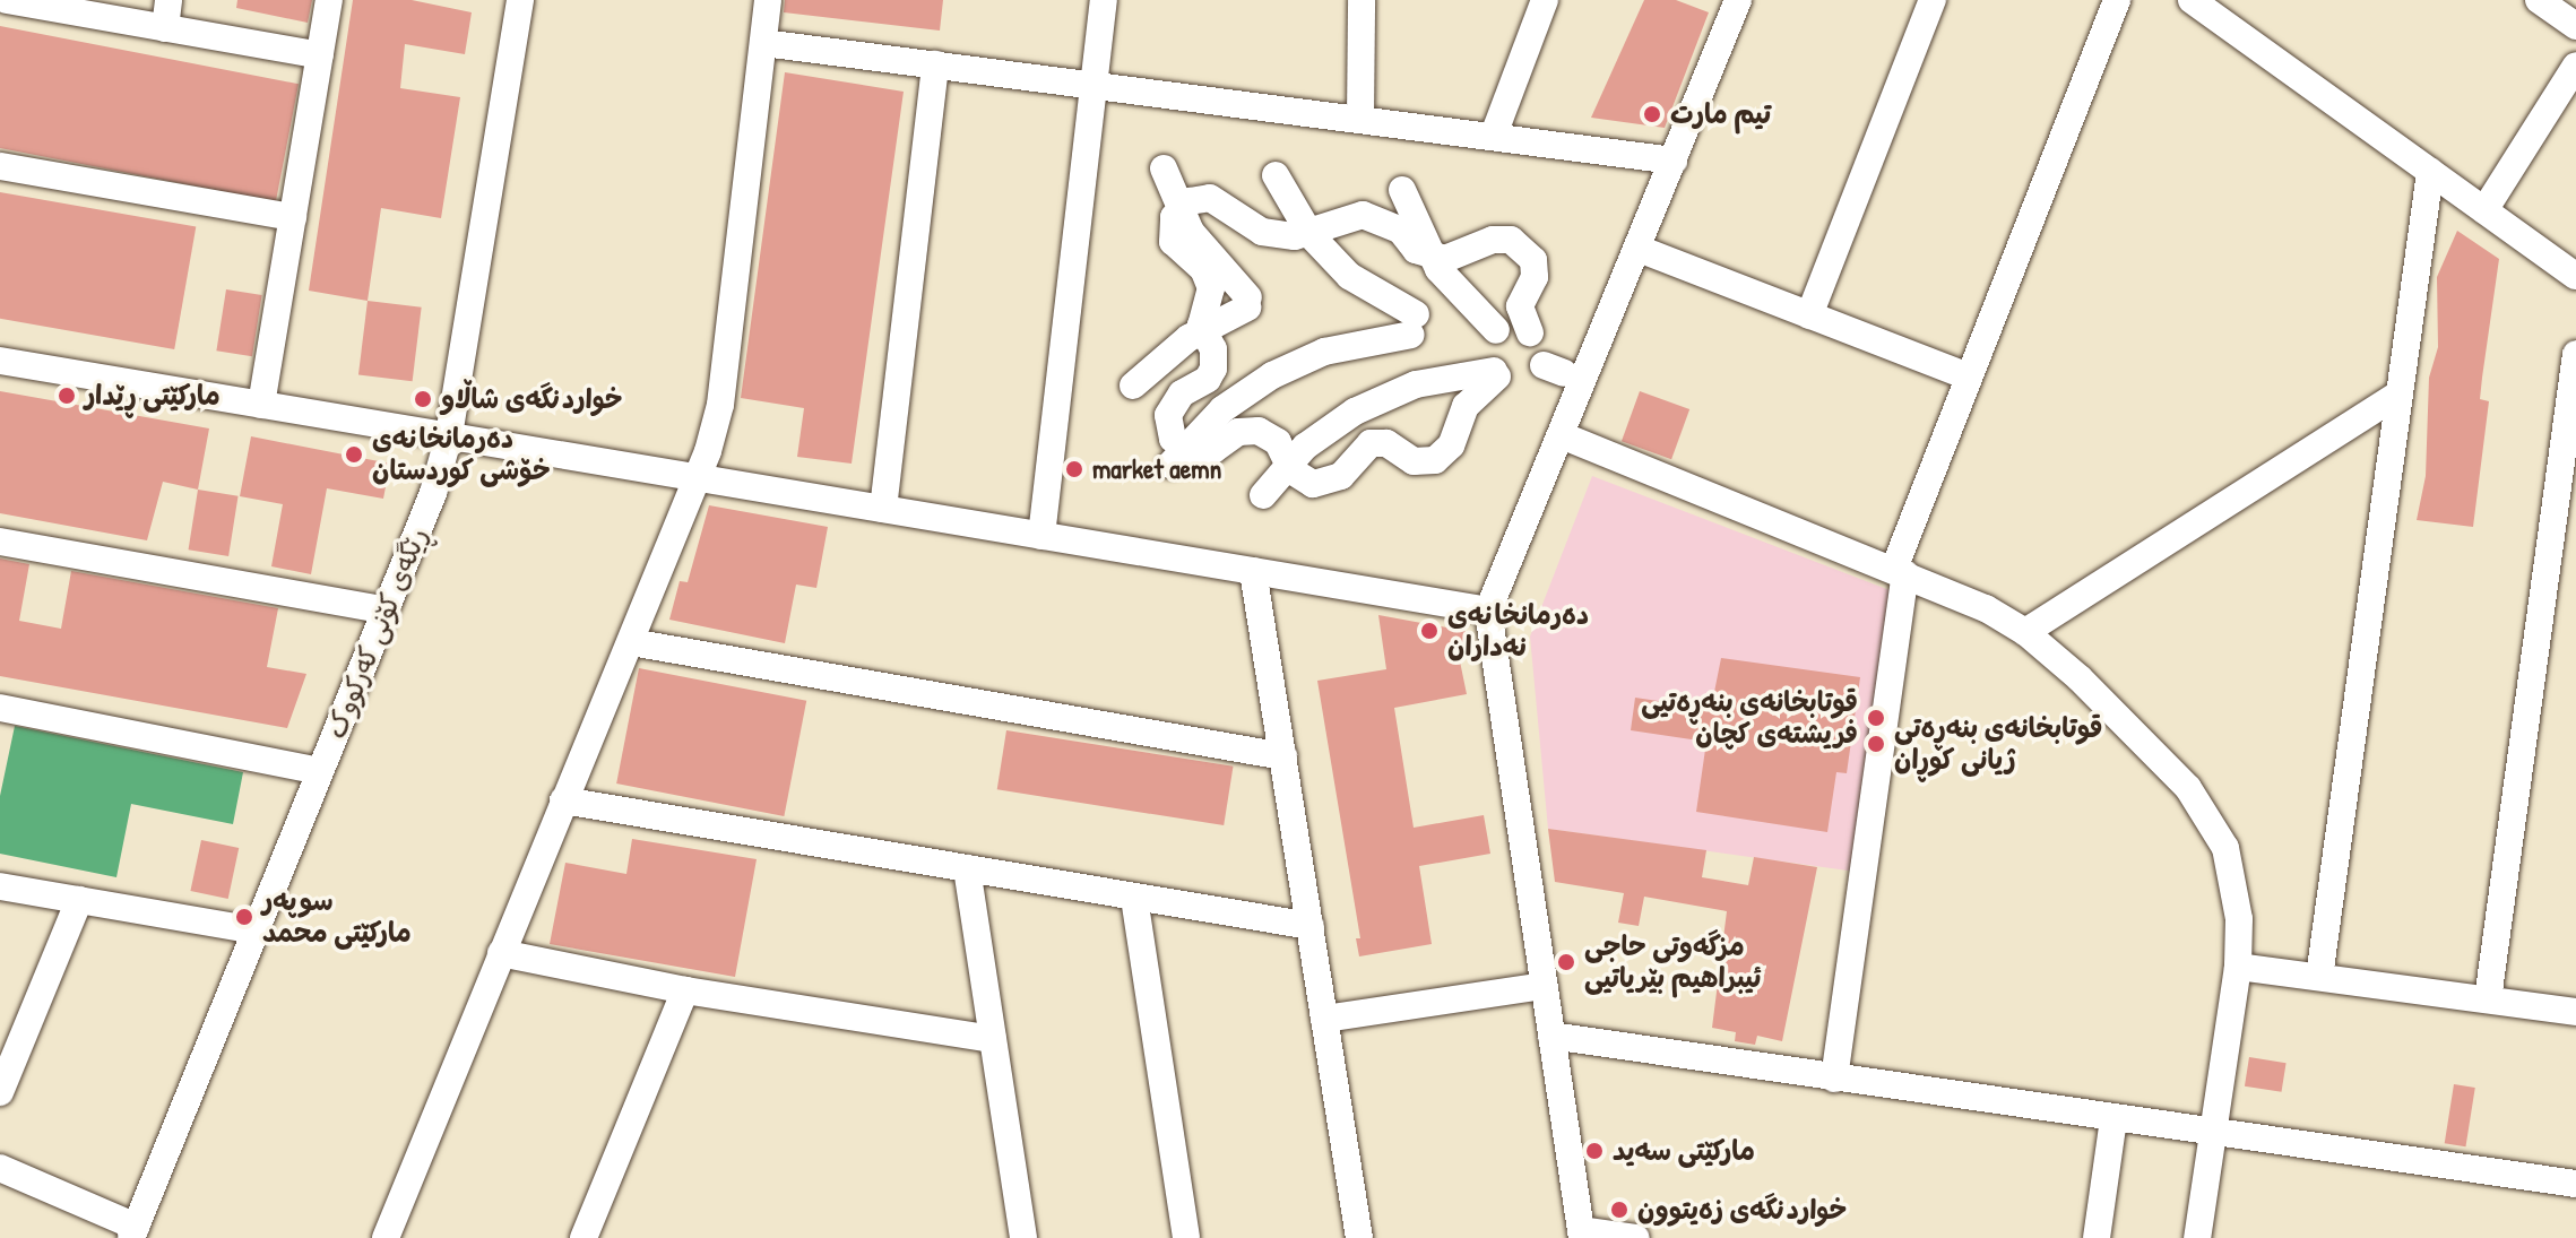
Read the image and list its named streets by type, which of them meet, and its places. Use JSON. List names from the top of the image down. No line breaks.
{"streets":{"street":["ڕێگەی کۆنی کەرکووک"]},"places":["تیم مارت","مارکێتی ڕێدار","خواردنگەی شاڵاو","دەرمانخانەی خۆشی کوردستان","market aemn","دەرمانخانەی نەداران","قوتابخانەی بنەڕەتیی فریشتەی کچان","قوتابخانەی بنەڕەتی ژیانی کوڕان","سوپەر مارکێتی محمد","مزگەوتی حاجی ئیبراهیم بێریاتیی","مارکێتی سەید","خواردنگەی زەیتوون"]}
